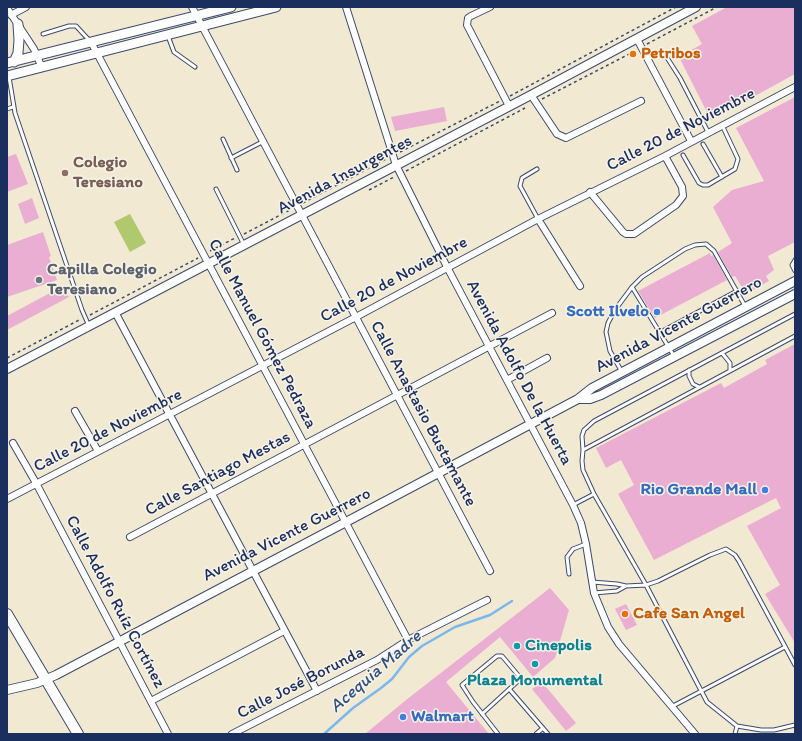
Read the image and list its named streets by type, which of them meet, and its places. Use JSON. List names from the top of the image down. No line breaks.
{"streets":{"street":["Calle 20 de Noviembre","Avenida Insurgentes","Avenida Vicente Guerrero","Calle Manuel Gómez Pedraza","Avenida Adolfo De la Huerta","Calle Anastasio Bustamante","Calle Santiago Mestas","Calle Adolfo Ruíz Cortínez","Calle José Borunda"]},"crossings":[["Calle 20 de Noviembre","Calle Manuel Gómez Pedraza"],["Calle 20 de Noviembre","Avenida Adolfo De la Huerta"],["Calle 20 de Noviembre","Calle Anastasio Bustamante"],["Calle 20 de Noviembre","Calle Adolfo Ruíz Cortínez"],["Avenida Insurgentes","Calle Manuel Gómez Pedraza"],["Avenida Insurgentes","Avenida Adolfo De la Huerta"],["Avenida Insurgentes","Calle Anastasio Bustamante"],["Avenida Vicente Guerrero","Calle Manuel Gómez Pedraza"],["Avenida Vicente Guerrero","Avenida Adolfo De la Huerta"],["Avenida Vicente Guerrero","Calle Anastasio Bustamante"],["Avenida Vicente Guerrero","Calle Adolfo Ruíz Cortínez"],["Calle Manuel Gómez Pedraza","Calle Santiago Mestas"],["Calle Manuel Gómez Pedraza","Calle José Borunda"],["Avenida Adolfo De la Huerta","Calle Santiago Mestas"],["Calle Anastasio Bustamante","Calle Santiago Mestas"]],"water":["Acequia Madre"],"places":["Petribos","Colegio Teresiano","Capilla Colegio Teresiano","Scott Ilvelo","Rio Grande Mall","Cafe San Angel","Cinepolis","Plaza Monumental","Walmart"]}
